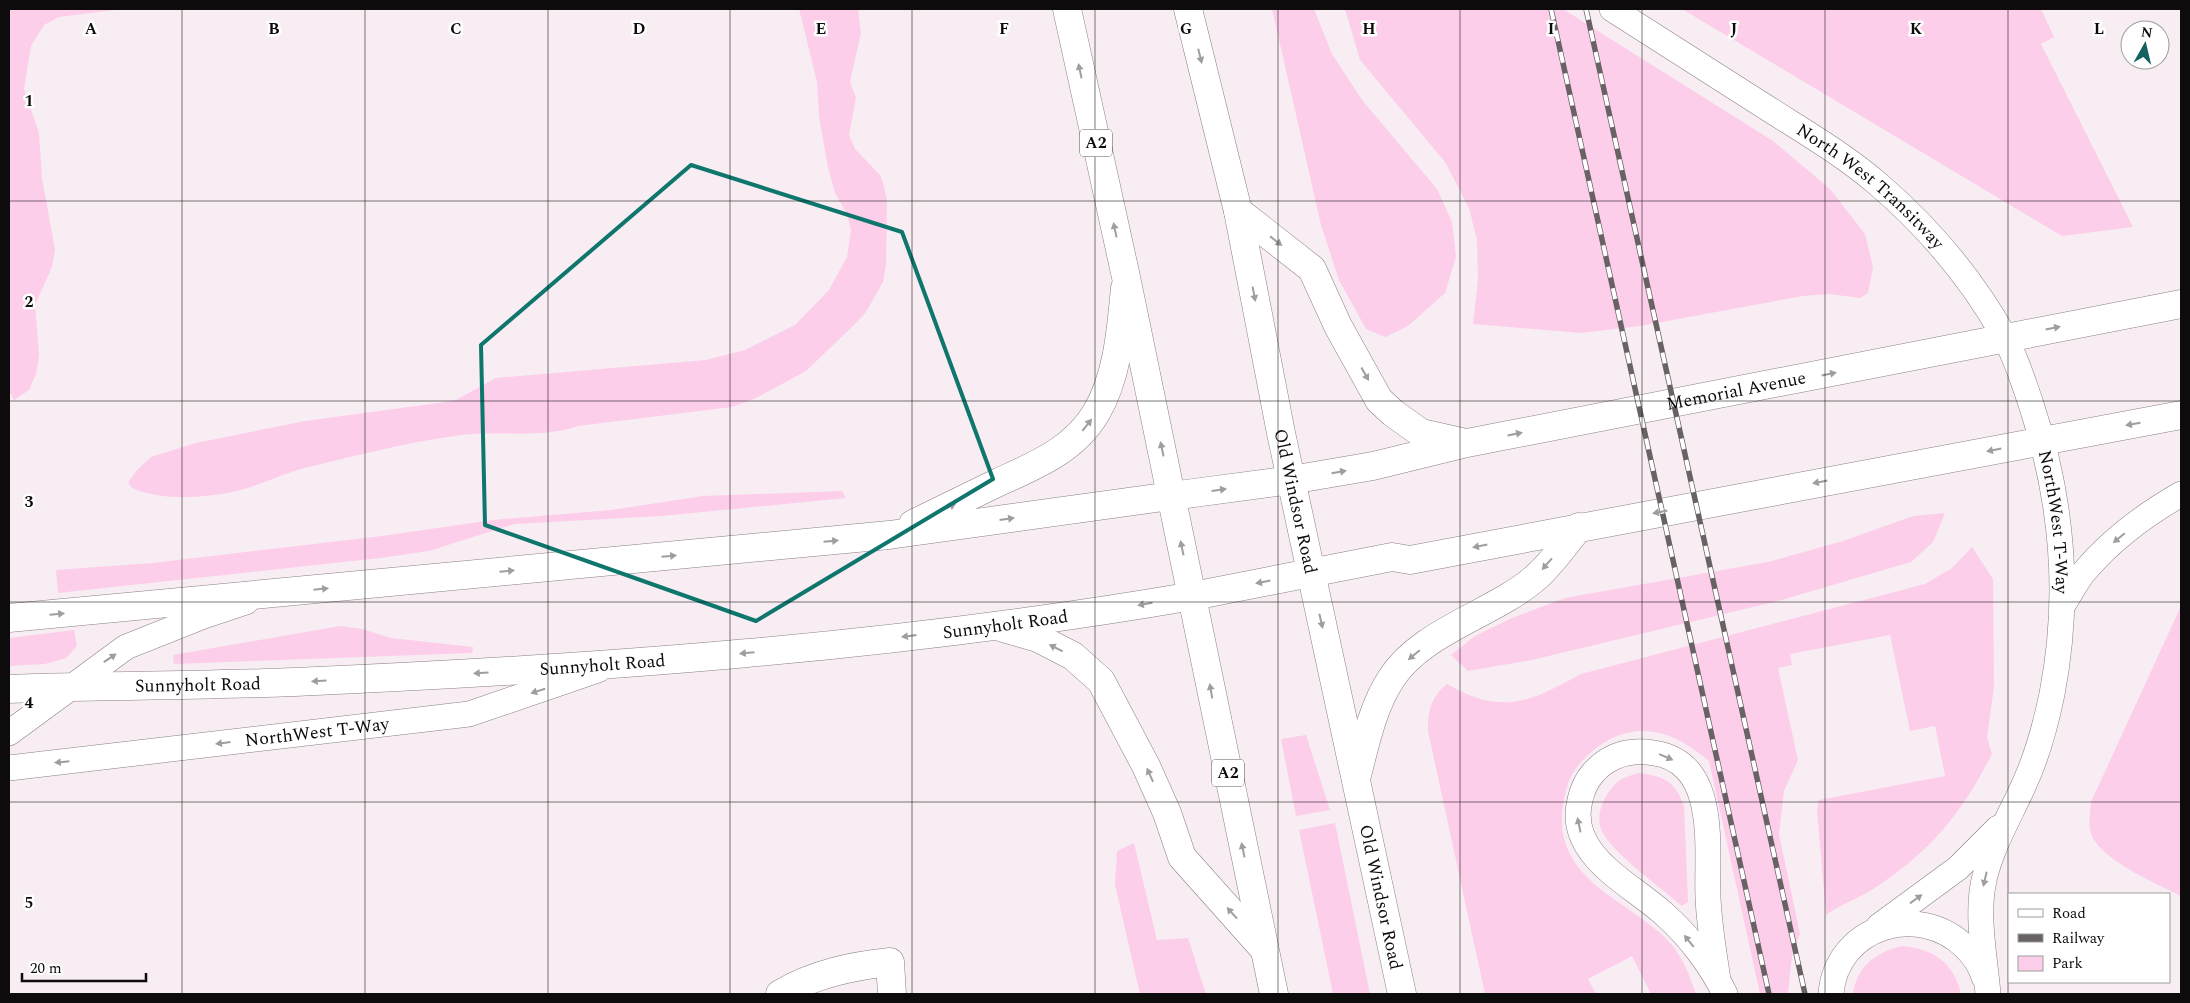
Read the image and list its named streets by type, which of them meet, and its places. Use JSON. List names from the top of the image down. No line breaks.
{"streets":{"main road":["A2","Memorial Avenue","Old Windsor Road","Sunnyholt Road"],"lane":["North West Transitway","NorthWest T-Way"]},"crossings":[["A2","Memorial Avenue"],["A2","Sunnyholt Road"],["North West Transitway","Memorial Avenue"],["North West Transitway","NorthWest T-Way"],["Memorial Avenue","Old Windsor Road"],["Old Windsor Road","Sunnyholt Road"],["NorthWest T-Way","Sunnyholt Road"]],"legend":["Road","Railway","Park"],"scale_bar":"20 m","north":"top","grid":{"columns":["A","B","C","D","E","F","G","H","I","J","K","L"],"rows":["1","2","3","4","5"]}}
